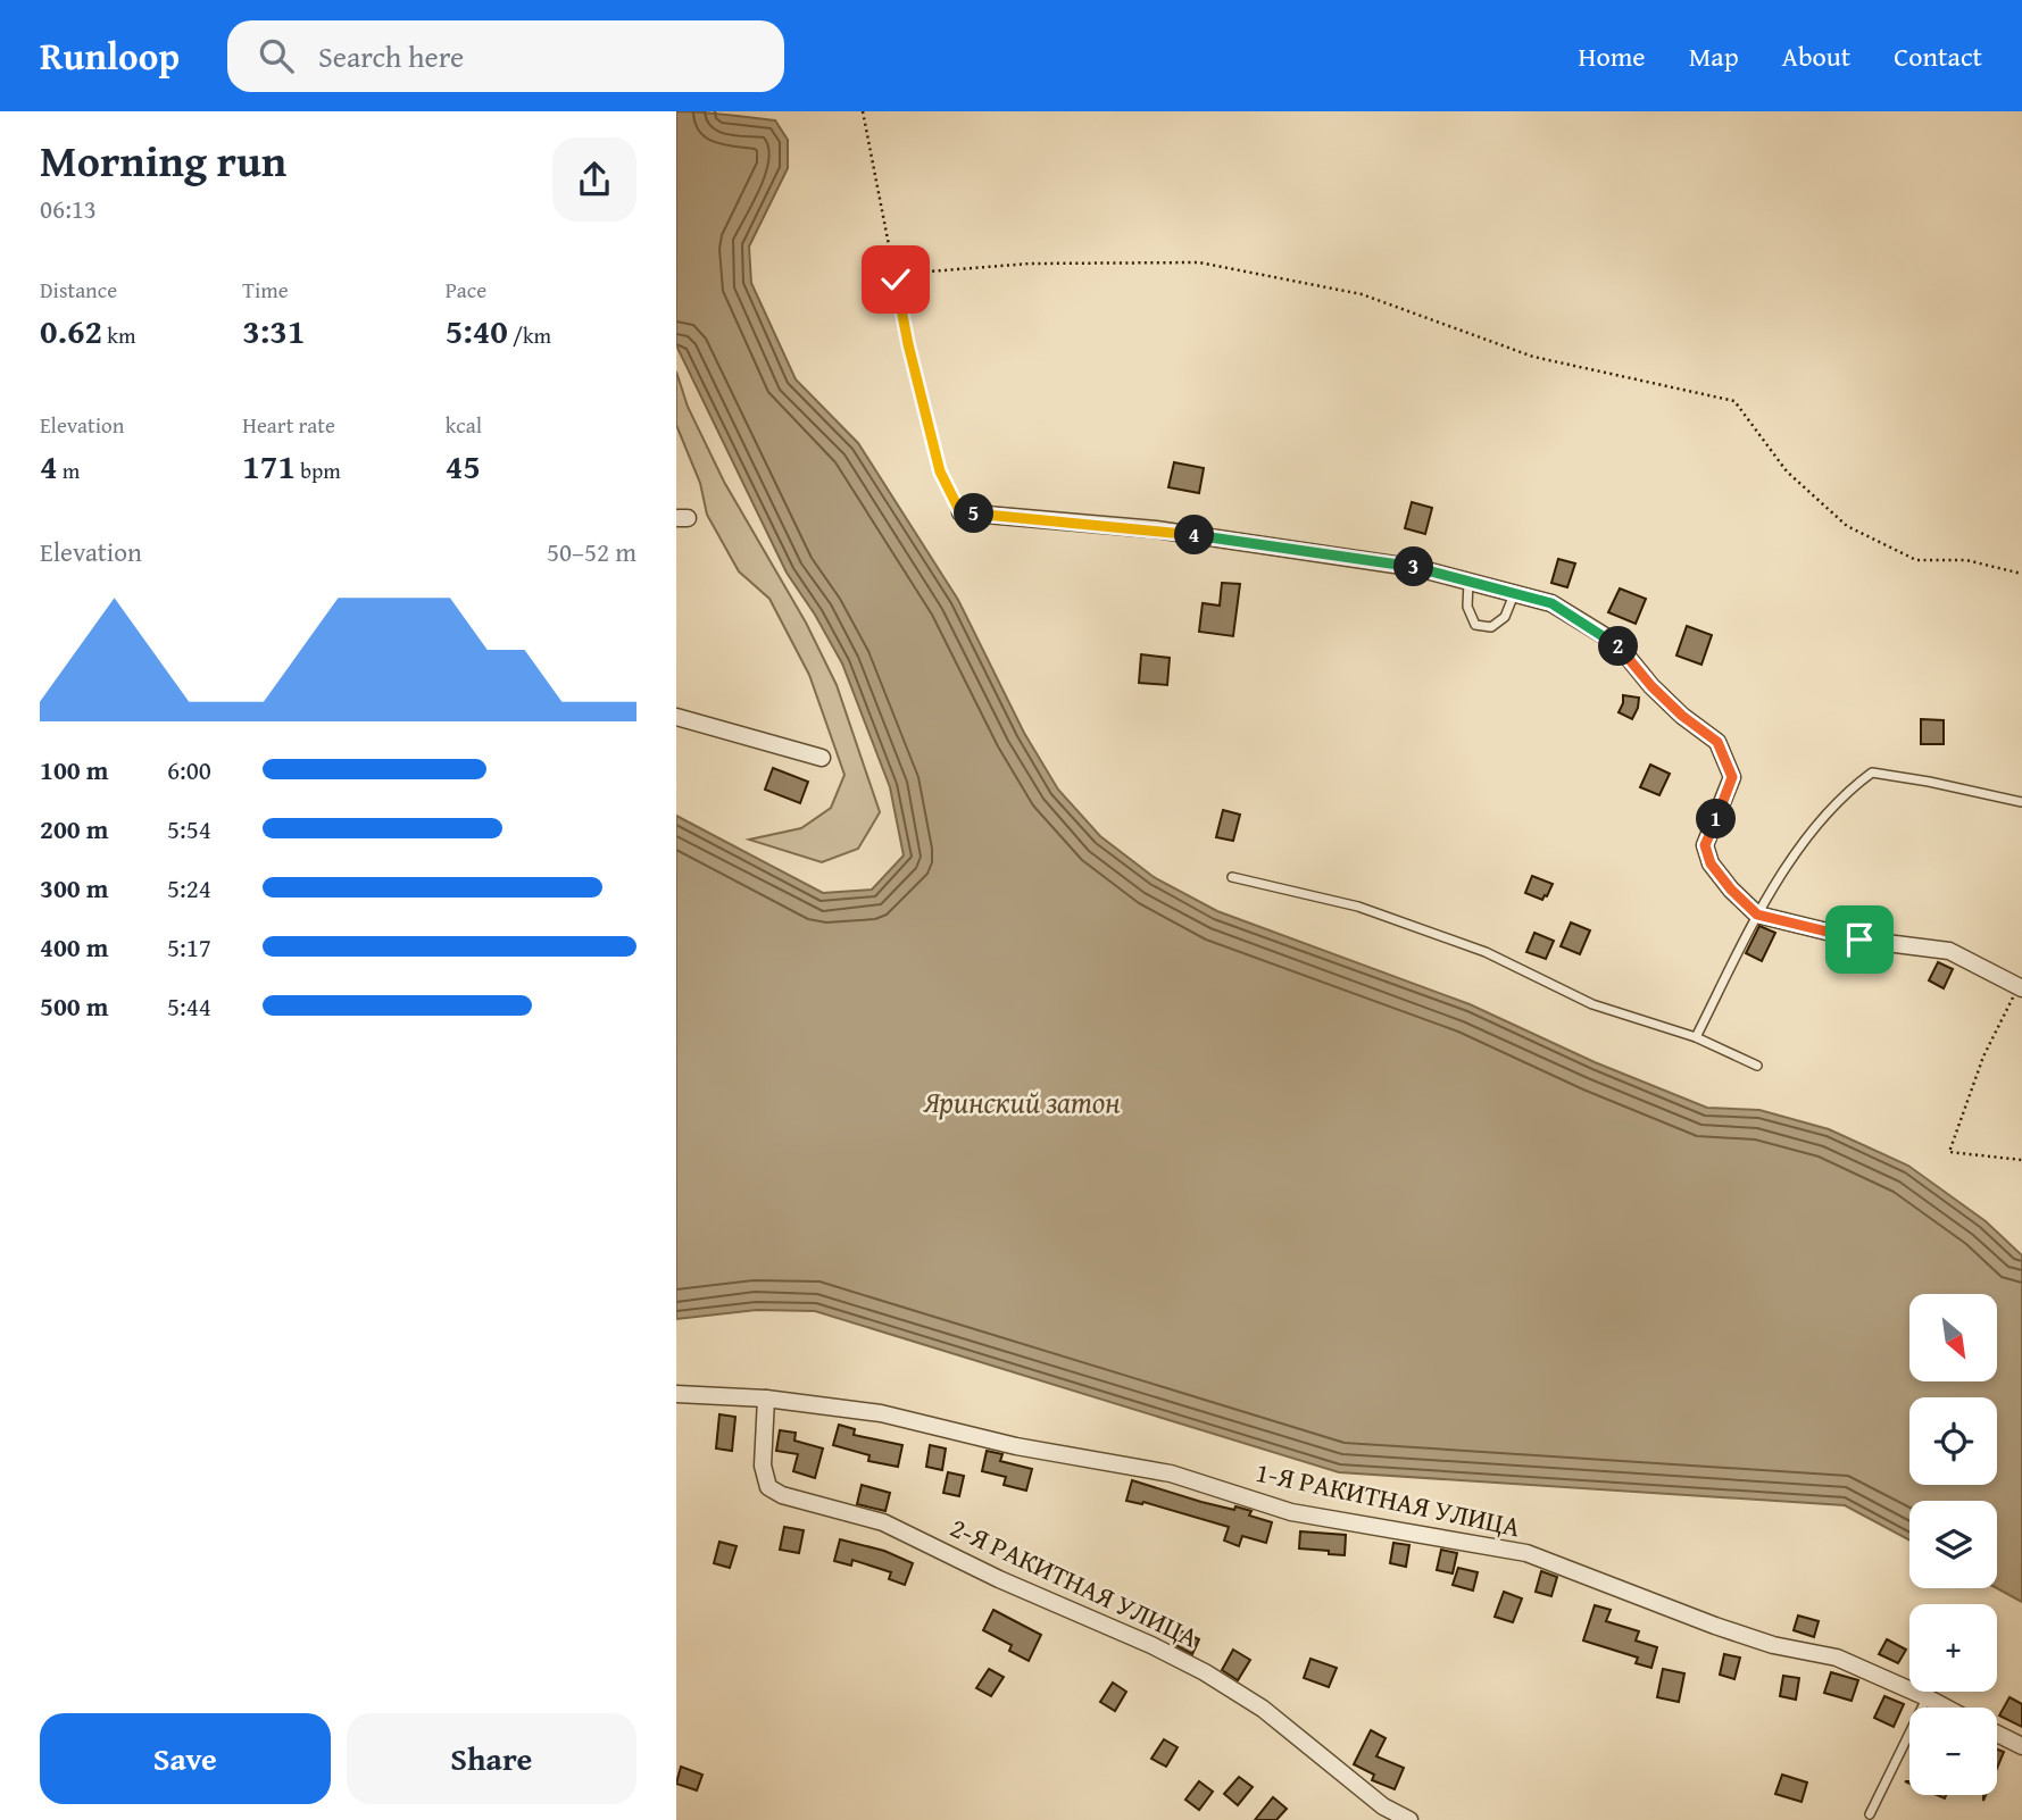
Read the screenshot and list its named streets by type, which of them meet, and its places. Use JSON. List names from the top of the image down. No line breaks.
{"streets":{"street":["1-Я РАКИТНАЯ УЛИЦА","2-Я РАКИТНАЯ УЛИЦА"]},"crossings":[["1-Я РАКИТНАЯ УЛИЦА","2-Я РАКИТНАЯ УЛИЦА"]],"water":["Яринский затон"],"north":"bottom right","page":{"header":"Runloop","search":"Search here","nav":["Home","Map","About","Contact"],"heading":["Morning run","06:13"],"stats":[["Distance","0.62 km"],["Time","3:31"],["Pace","5:40 /km"],["Elevation","4 m"],["Heart rate","171 bpm"],["kcal","45"]],"pins":["5","4","3","2","1"],"chart":["Elevation","50–52 m"],"list":[{"name":"100 m","note":"6:00"},{"name":"200 m","note":"5:54"},{"name":"300 m","note":"5:24"},{"name":"400 m","note":"5:17"},{"name":"500 m","note":"5:44"}],"map_buttons":["+","−"],"buttons":["Save","Share"]}}
